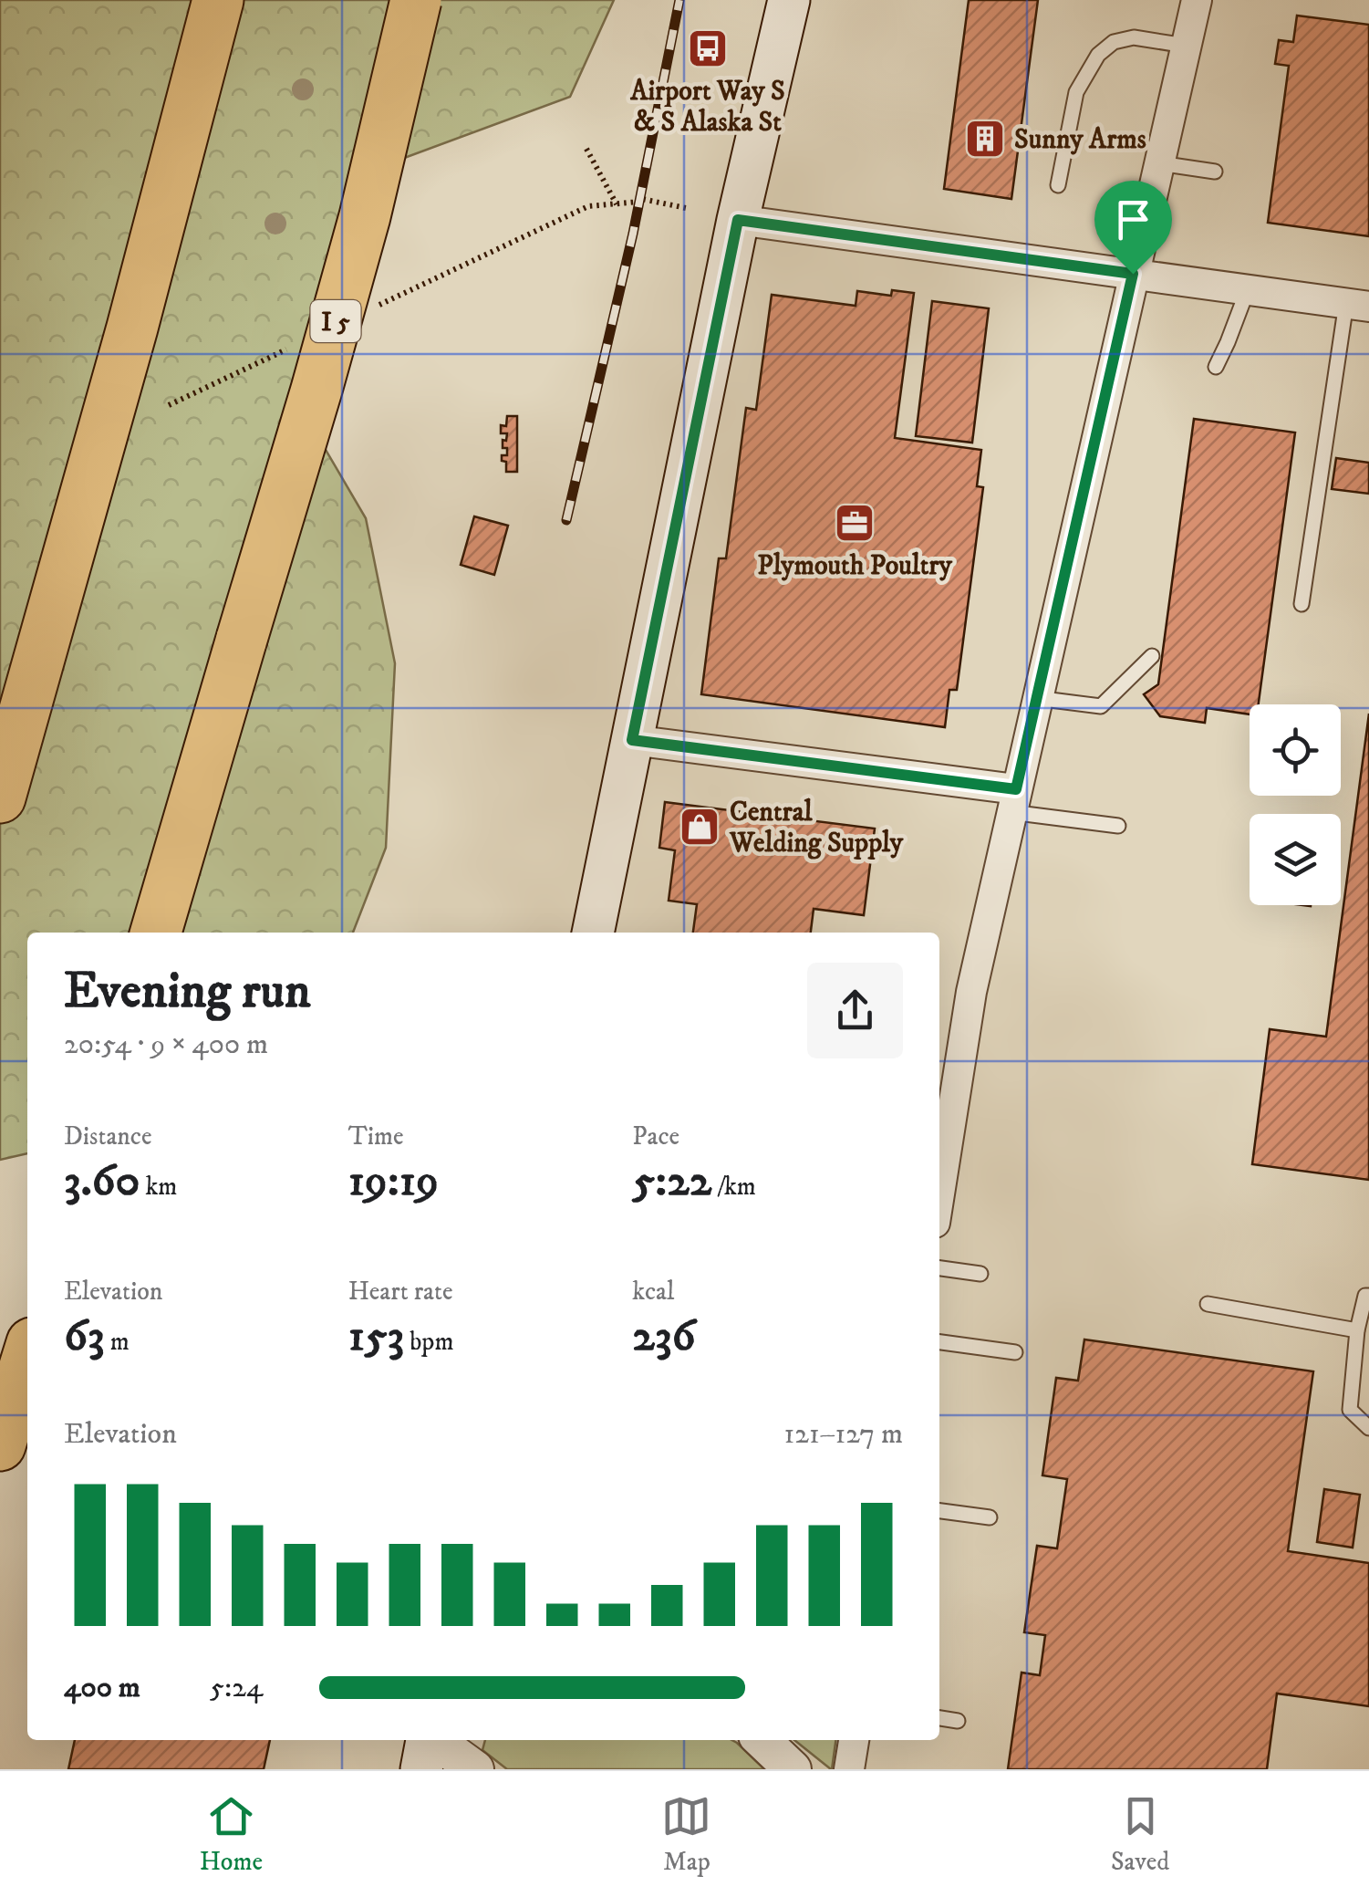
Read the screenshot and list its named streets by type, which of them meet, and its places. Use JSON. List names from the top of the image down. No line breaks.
{"streets":{"highway":["I 5"]},"places":{"bus stop":["Airport Way S & S Alaska St"],"building":["Sunny Arms"],"office":["Plymouth Poultry"],"shop":["Central Welding Supply"]},"page":{"heading":["Evening run","20:54 · 9 × 400 m"],"stats":[["Distance","3.60 km"],["Time","19:19"],["Pace","5:22 /km"],["Elevation","63 m"],["Heart rate","153 bpm"],["kcal","236"]],"chart":["Elevation","121–127 m"],"list":[{"name":"400 m","note":"5:24"}],"tabs":["Home","Map","Saved"]}}
